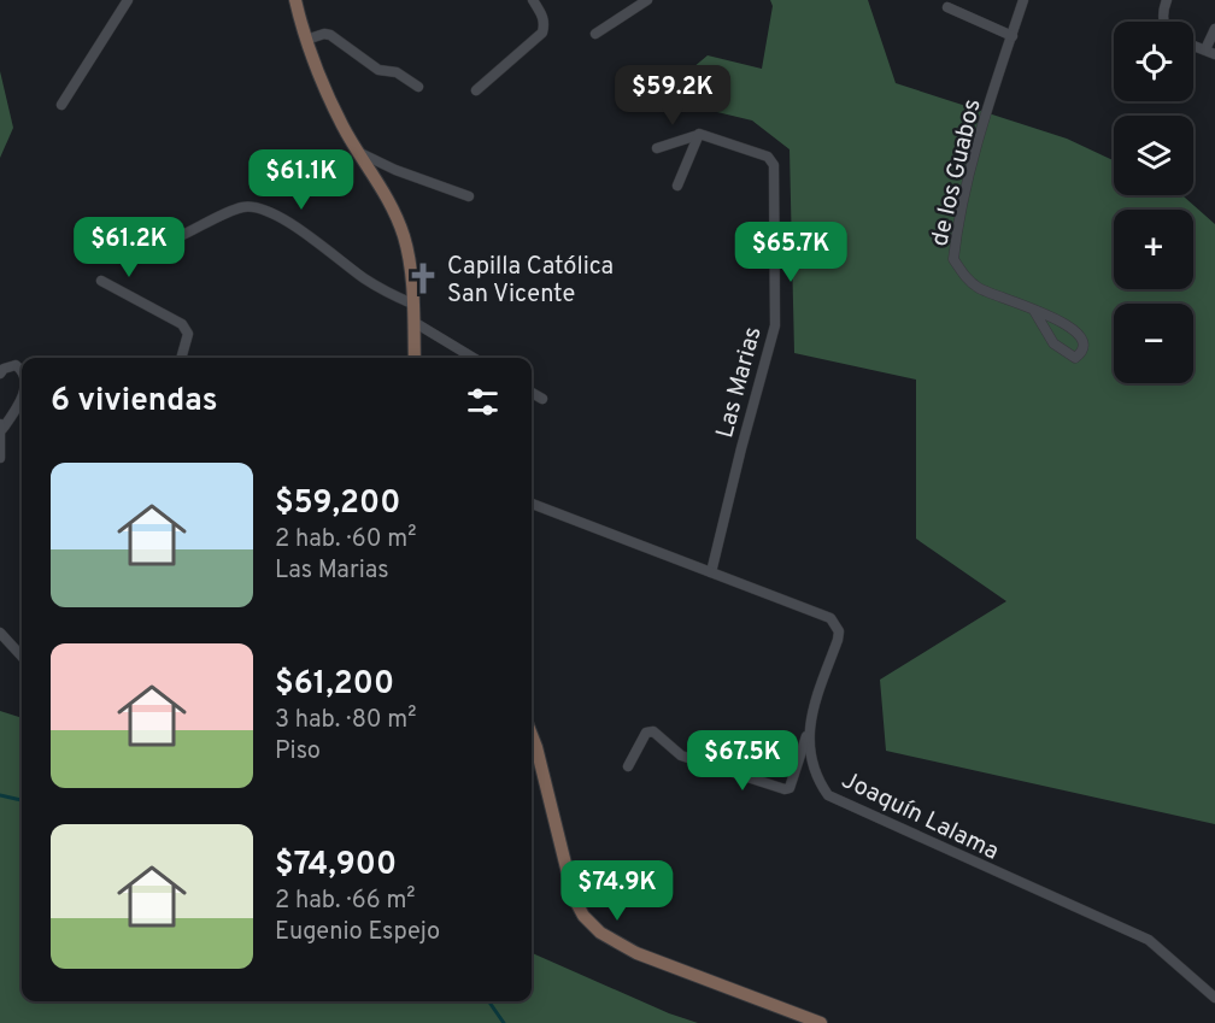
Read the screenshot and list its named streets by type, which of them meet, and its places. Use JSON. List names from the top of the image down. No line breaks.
{"streets":{"street":["de los Guabos","Las Marias","Joaquín Lalama"]},"crossings":[["Las Marias","Joaquín Lalama"]],"places":{"church":["Capilla Católica San Vicente"]},"page":{"map_buttons":["+","−"],"price":["$59.2K","$61.1K","$61.2K","$65.7K","$67.5K","$74.9K"],"heading":"6 viviendas","list":[{"name":"$59,200","note":"2 hab. · 60 m² · Las Marias"},{"name":"$61,200","note":"3 hab. · 80 m² · Piso"},{"name":"$74,900","note":"2 hab. · 66 m² · Eugenio Espejo"}]}}
